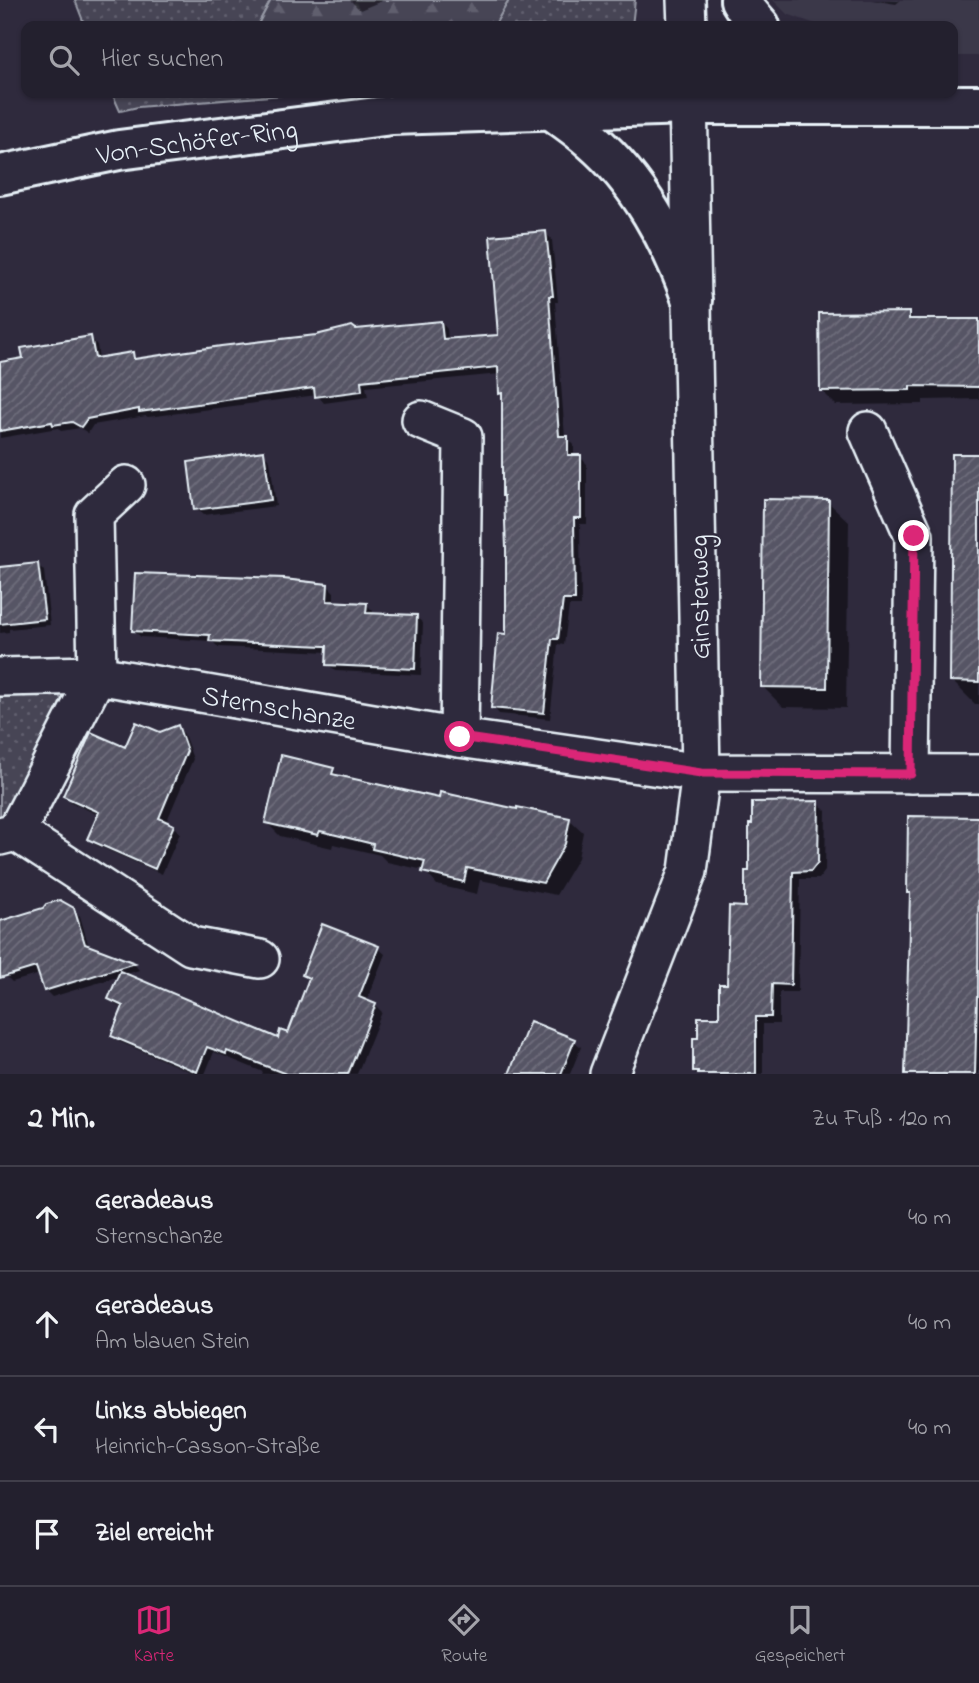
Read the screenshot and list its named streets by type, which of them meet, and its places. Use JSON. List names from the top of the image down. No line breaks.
{"streets":{"main road":["Von-Schöfer-Ring"],"street":["Ginsterweg","Sternschanze"]},"crossings":[["Von-Schöfer-Ring","Ginsterweg"],["Ginsterweg","Sternschanze"]],"page":{"search":"Hier suchen","heading":["2 Min.","Zu Fuß · 120 m"],"list":[["Geradeaus","Sternschanze","40 m"],["Geradeaus","Am blauen Stein","40 m"],["Links abbiegen","Heinrich-Casson-Straße","40 m"],"Ziel erreicht"],"nav":["Karte","Route","Gespeichert"]}}
